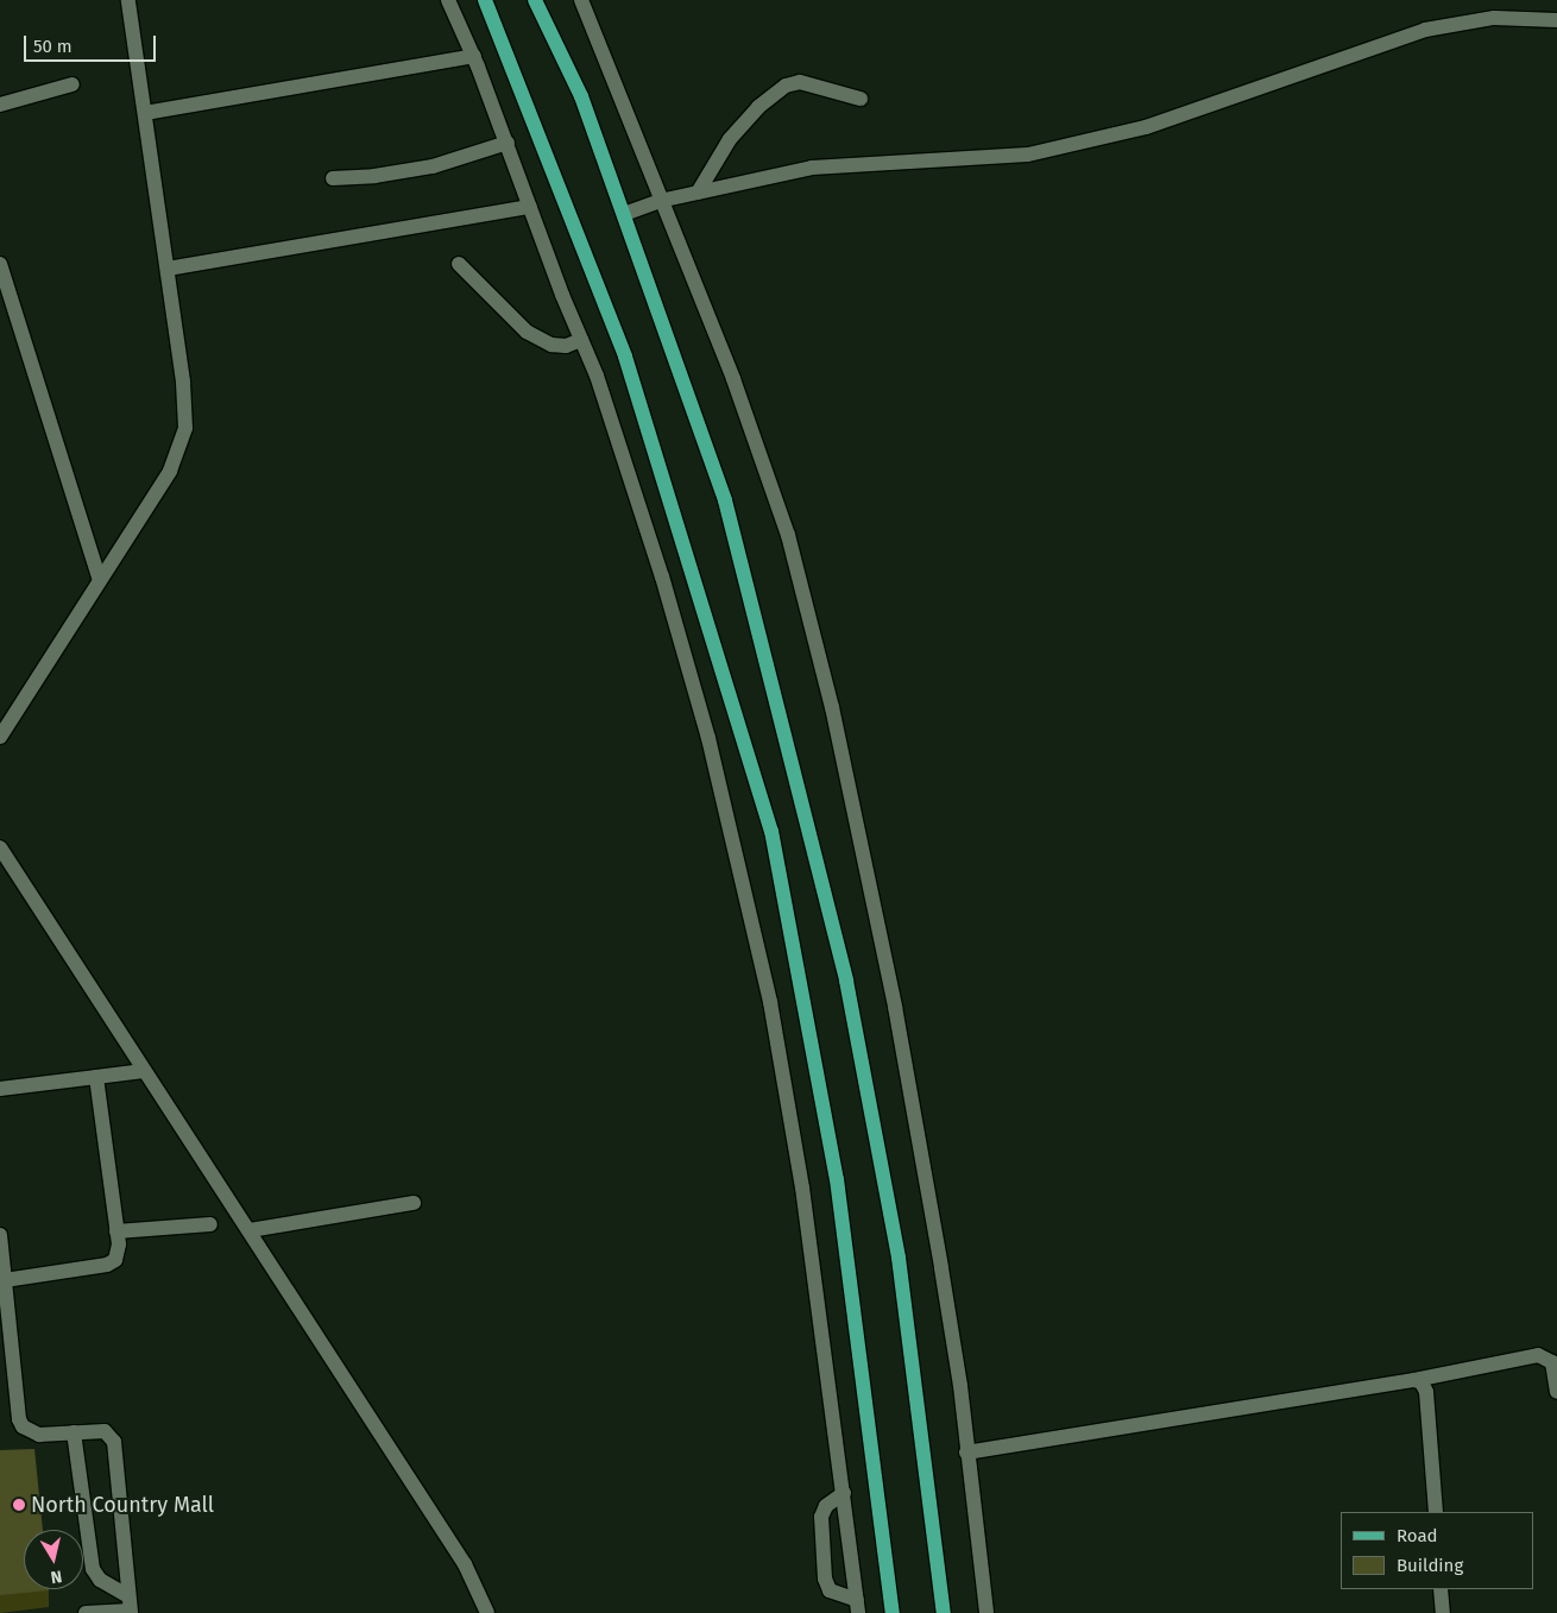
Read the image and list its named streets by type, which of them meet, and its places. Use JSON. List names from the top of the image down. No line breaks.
{"places":["North Country Mall"],"legend":["Road","Building"],"scale_bar":"50 m","north":"bottom"}
